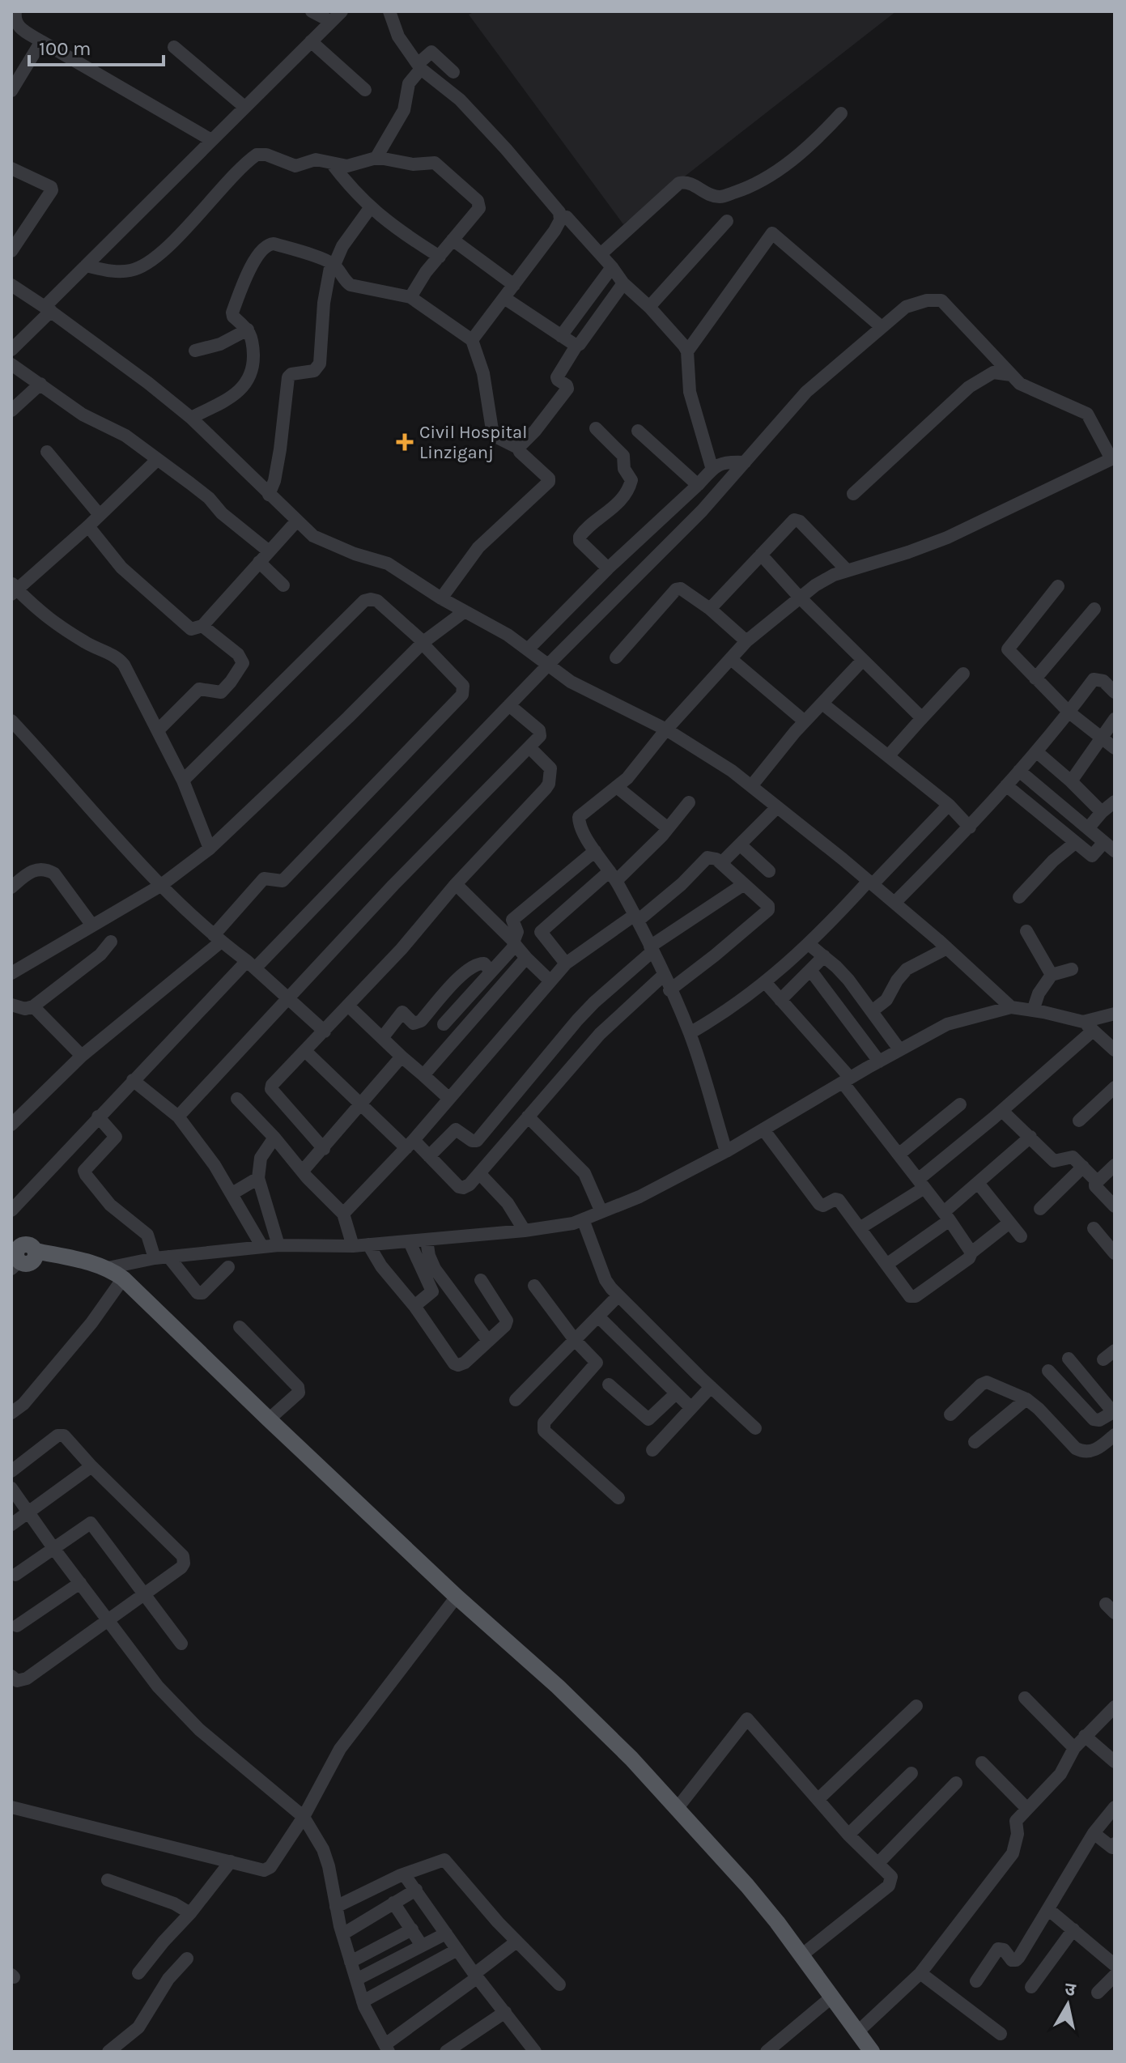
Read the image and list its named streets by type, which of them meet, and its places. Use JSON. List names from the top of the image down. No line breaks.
{"places":{"health":["Civil Hospital Linziganj"]},"scale_bar":"100 m","north":"top"}
